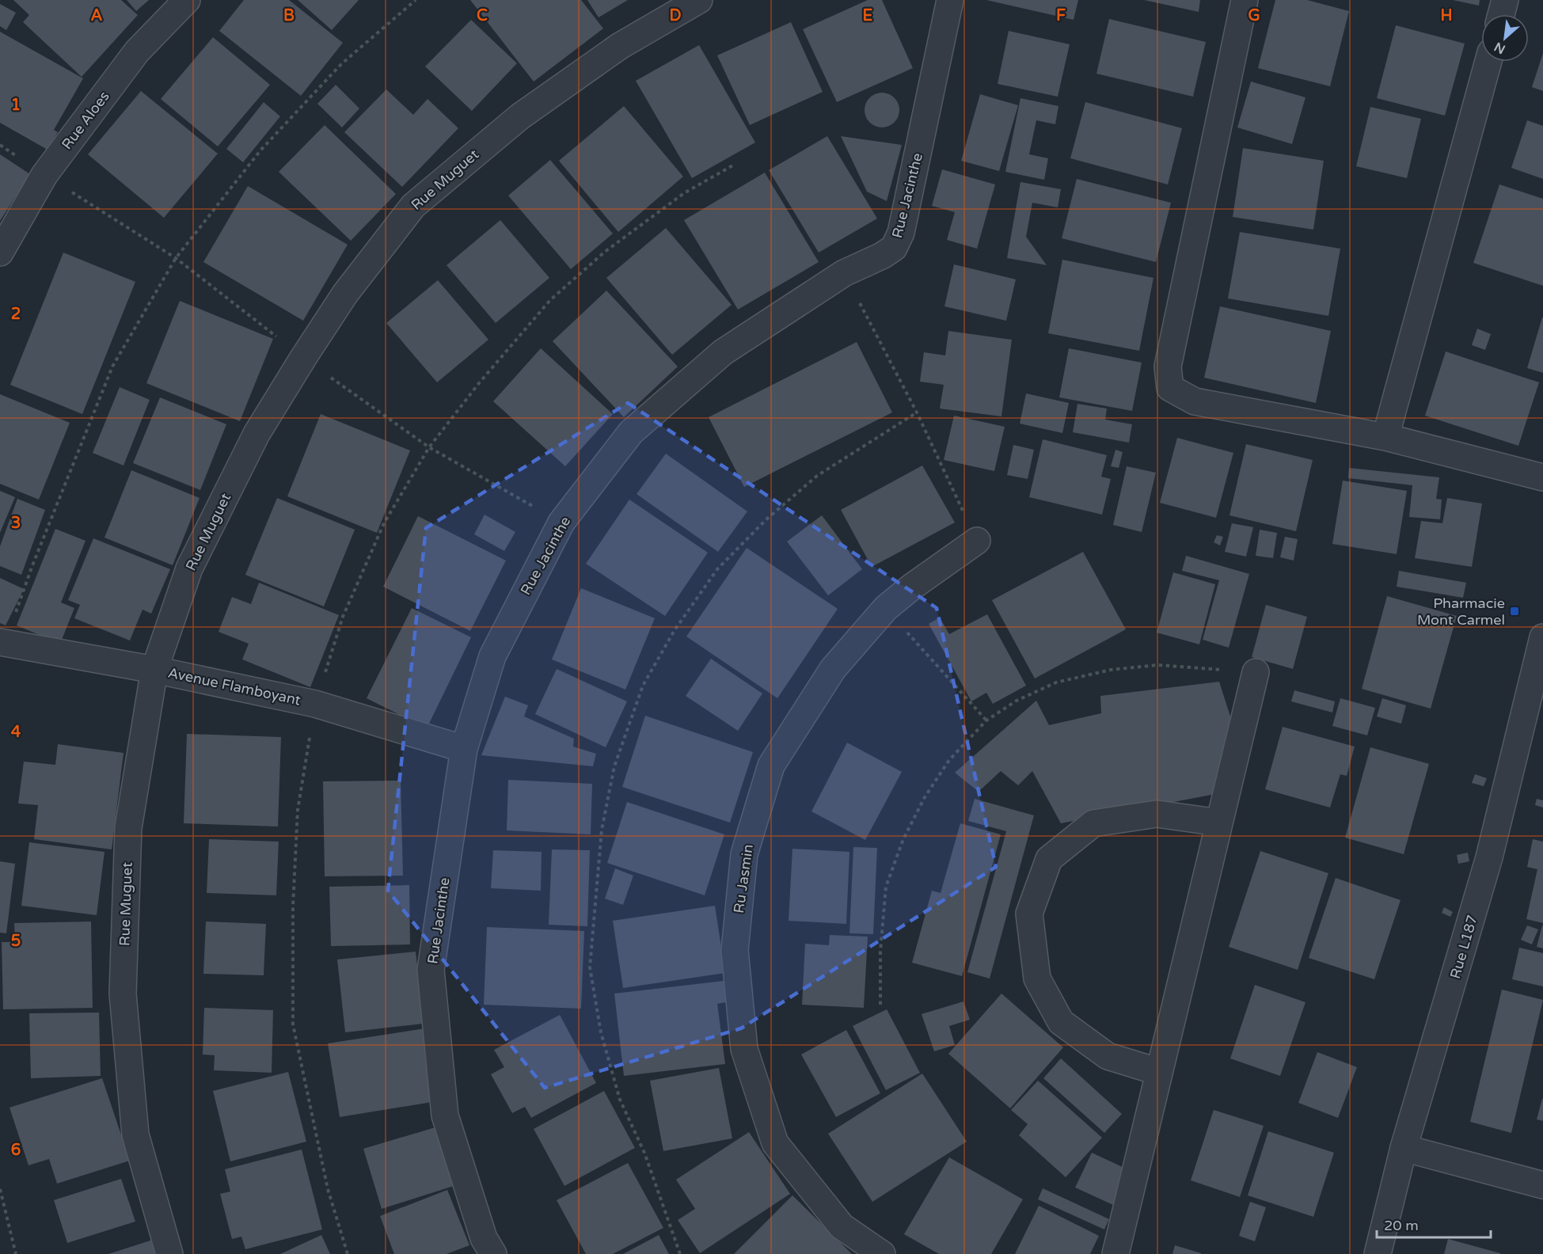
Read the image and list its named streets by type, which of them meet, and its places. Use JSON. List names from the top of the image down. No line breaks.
{"streets":{"street":["Rue Aloes","Rue Muguet","Rue Jacinthe","Avenue Flamboyant","Ru Jasmin","Rue L187"]},"crossings":[["Rue Muguet","Avenue Flamboyant"],["Rue Jacinthe","Avenue Flamboyant"]],"places":{"transit":["Pharmacie Mont Carmel"]},"scale_bar":"20 m","north":"bottom left","grid":{"columns":["A","B","C","D","E","F","G","H"],"rows":["1","2","3","4","5","6"]}}
